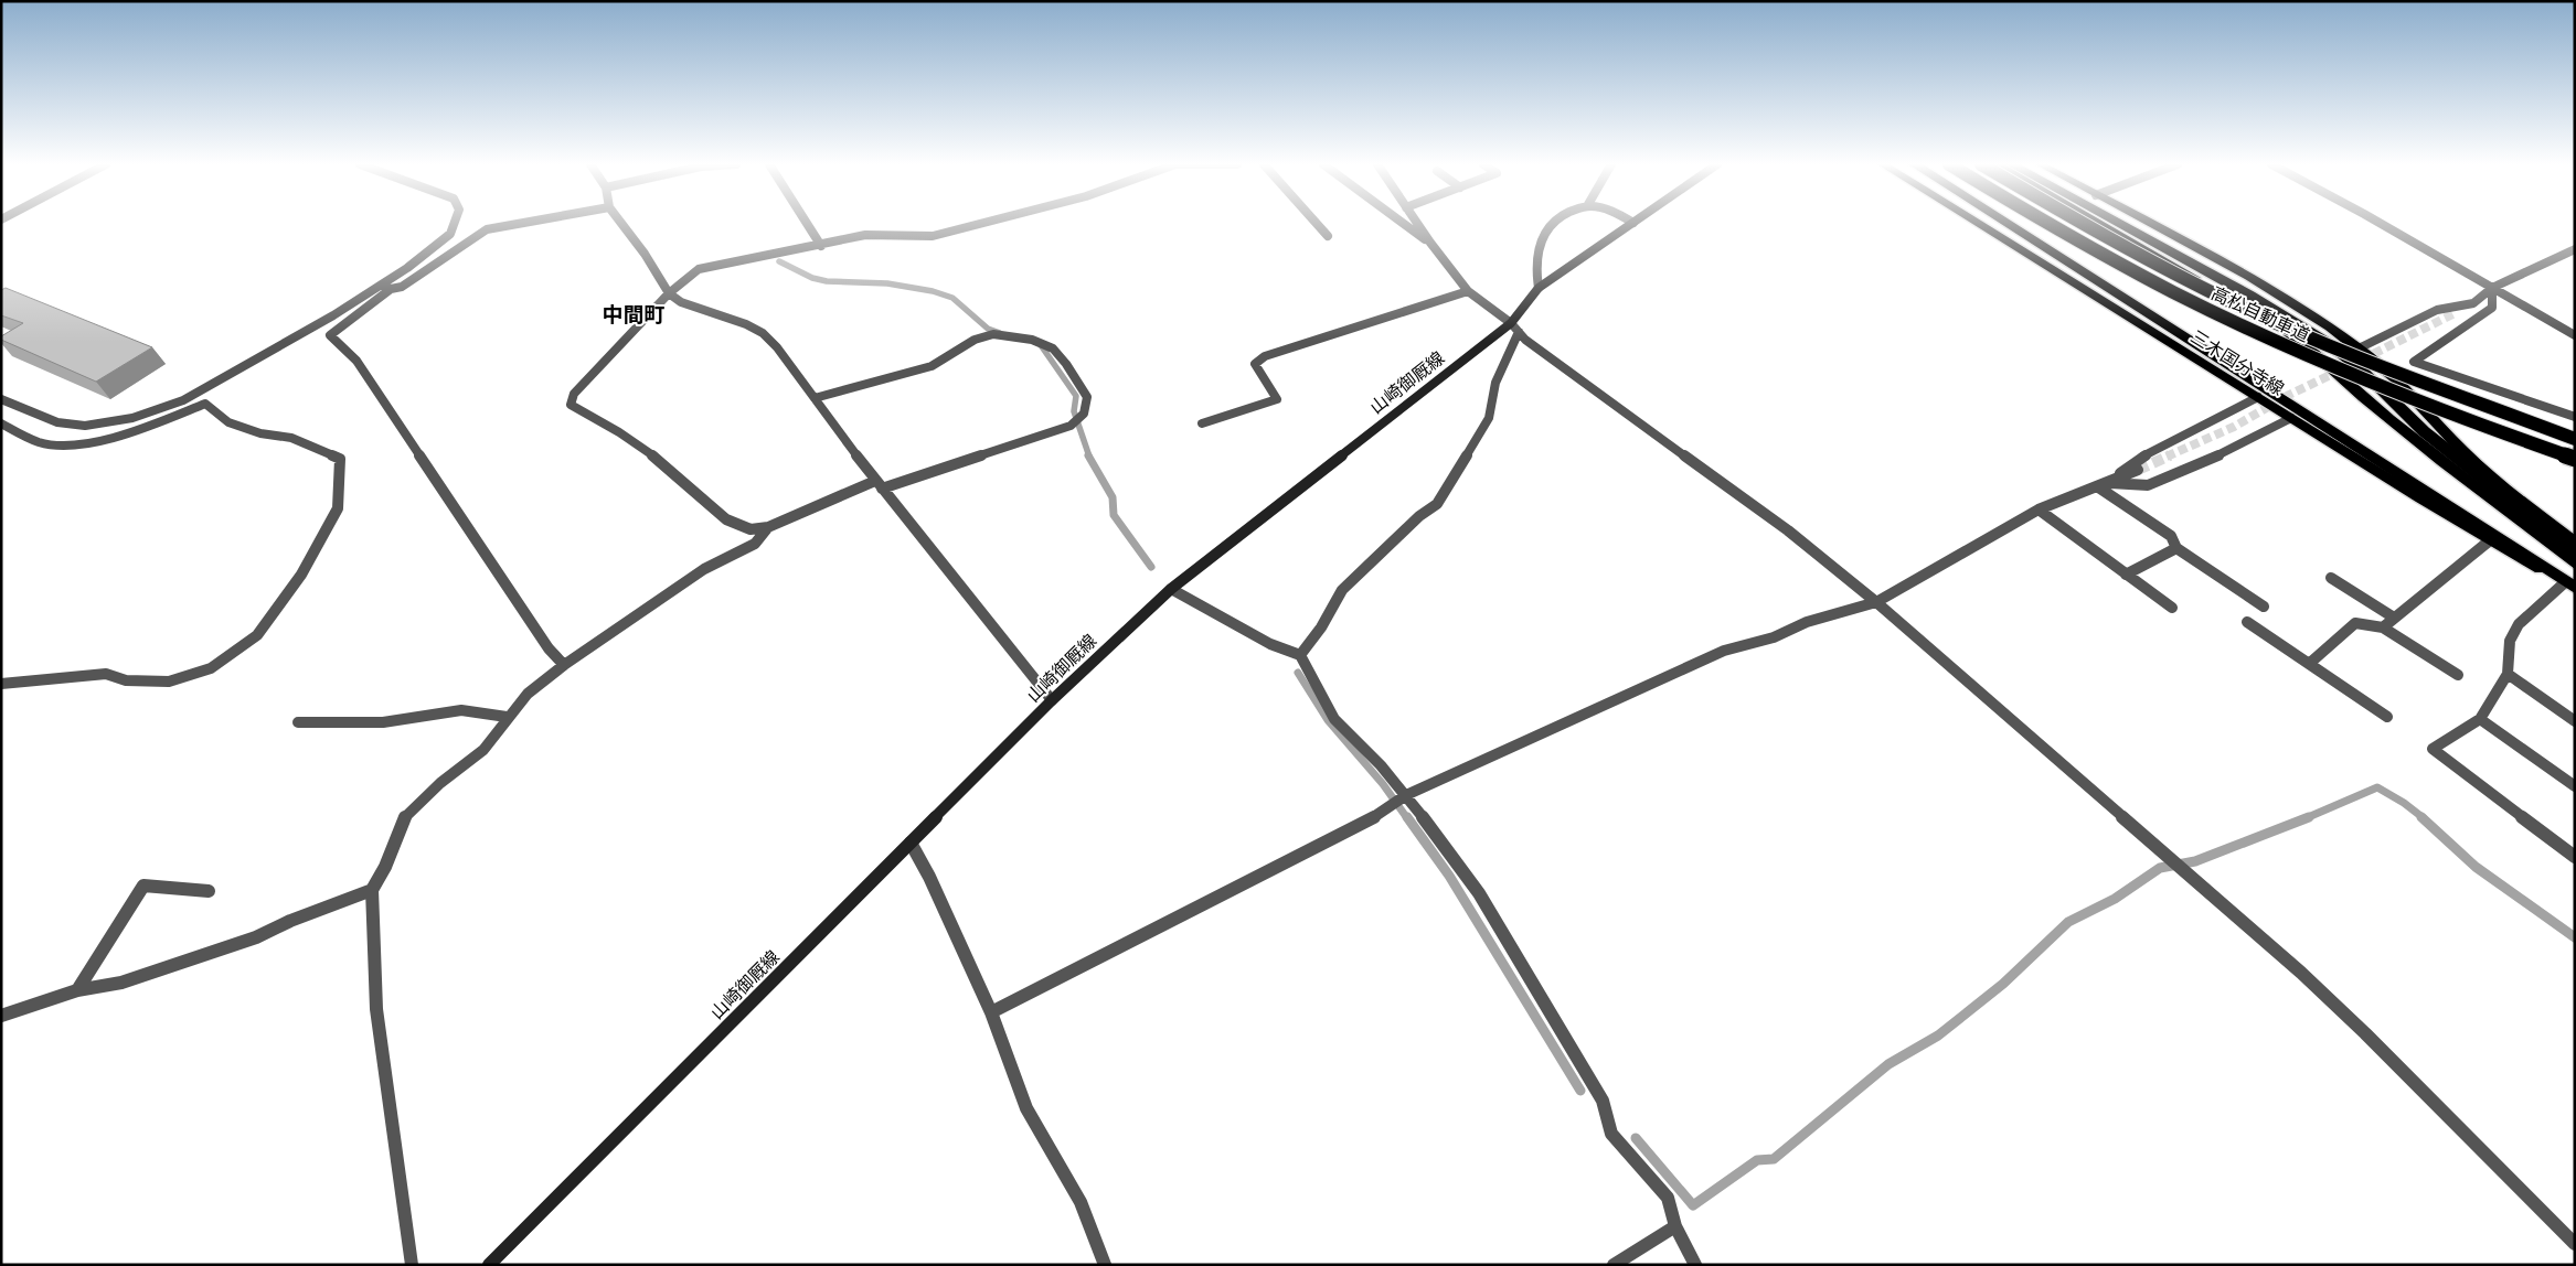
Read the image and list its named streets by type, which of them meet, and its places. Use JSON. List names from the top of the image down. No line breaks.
{"streets":{"highway":["高松自動車道"],"main road":["三木国分寺線","山崎御厩線"]},"districts":["中間町"]}
